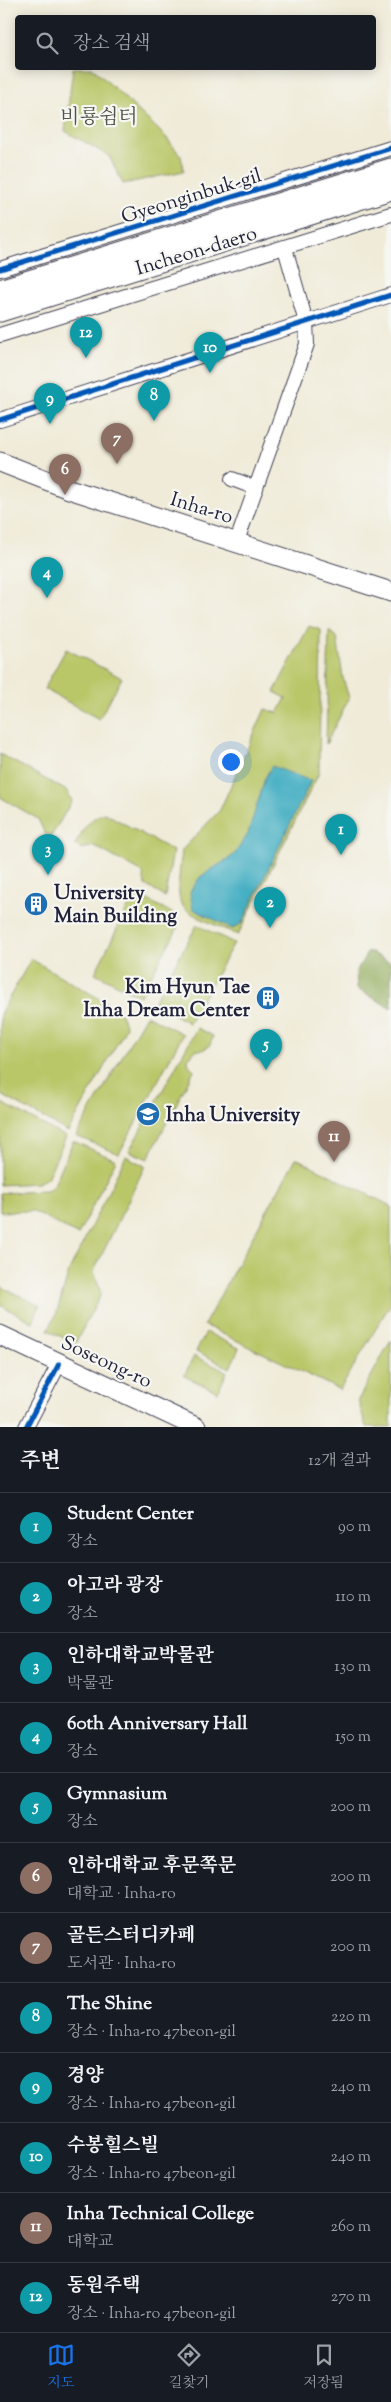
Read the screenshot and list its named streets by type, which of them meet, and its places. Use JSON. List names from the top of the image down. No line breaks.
{"streets":{"highway":["Incheon-daero"],"main road":["Inha-ro","Soseong-ro"],"street":["Gyeonginbuk-gil"]},"parks":["비룡쉼터"],"places":{"building":["University Main Building","Kim Hyun Tae Inha Dream Center"],"school or university":["Inha University"]},"page":{"search":"장소 검색","pins":["12","10","8","9","7","6","4","1","3","2","5","11"],"heading":["주변","12개 결과"],"list":[{"mark":"1","name":"Student Center","note":"장소","value":"90 m"},{"mark":"2","name":"아고라 광장","note":"장소","value":"110 m"},{"mark":"3","name":"인하대학교박물관","note":"박물관","value":"130 m"},{"mark":"4","name":"60th Anniversary Hall","note":"장소","value":"150 m"},{"mark":"5","name":"Gymnasium","note":"장소","value":"200 m"},{"mark":"6","name":"인하대학교 후문쪽문","note":"대학교 · Inha-ro","value":"200 m"},{"mark":"7","name":"골든스터디카페","note":"도서관 · Inha-ro","value":"200 m"},{"mark":"8","name":"The Shine","note":"장소 · Inha-ro 47beon-gil","value":"220 m"},{"mark":"9","name":"경양","note":"장소 · Inha-ro 47beon-gil","value":"240 m"},{"mark":"10","name":"수봉힐스빌","note":"장소 · Inha-ro 47beon-gil","value":"240 m"},{"mark":"11","name":"Inha Technical College","note":"대학교","value":"260 m"},{"mark":"12","name":"동원주택","note":"장소 · Inha-ro 47beon-gil","value":"270 m"}],"nav":["지도","길찾기","저장됨"]}}
